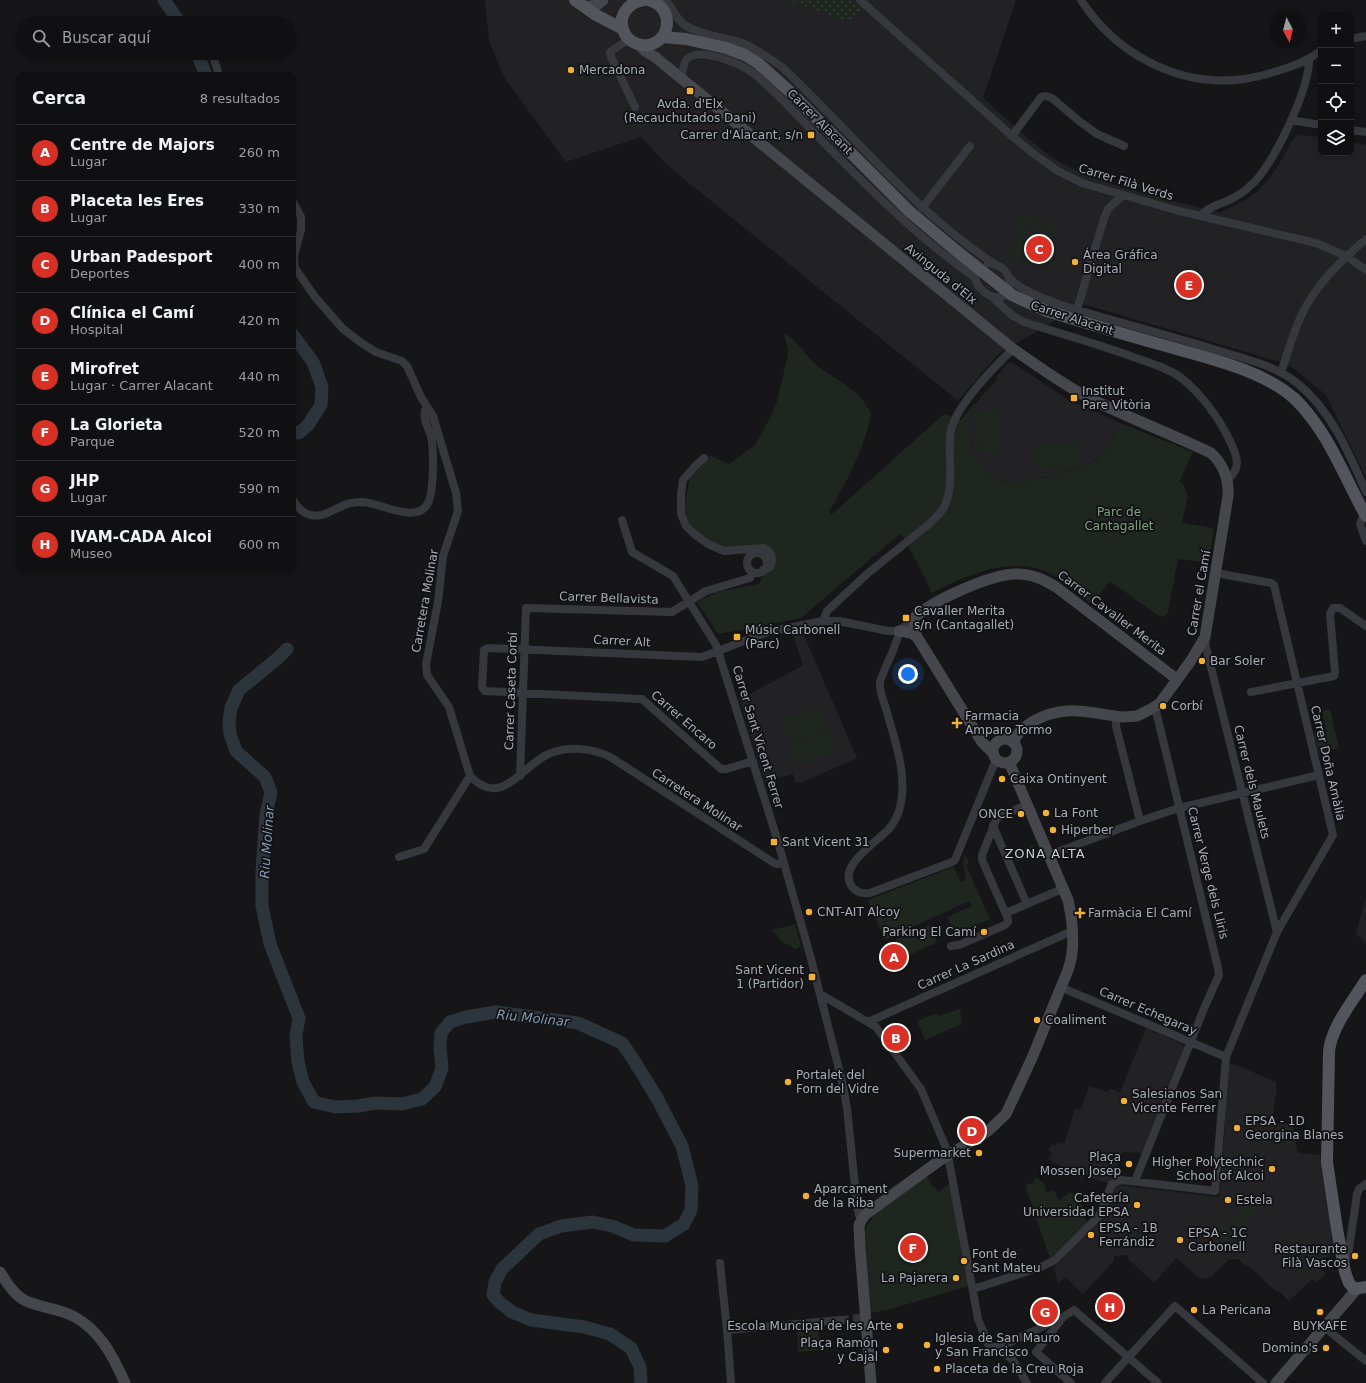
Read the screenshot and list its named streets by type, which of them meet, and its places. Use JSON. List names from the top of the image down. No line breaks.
{"streets":{"main road":["Carrer Alacant"],"street":["Carrer Filà Verds","Avinguda d'Elx","Carrer el Camí","Carrer Bellavista","Carretera Molinar","Carrer Cavaller Merita","Carrer Alt","Carrer Caseta Corbí","Carrer Encaro","Carrer Sant Vicent Ferrer","Carrer Doña Amàlia","Carrer dels Maulets","Carrer Verge dels Lliris","Carrer La Sardina","Carrer Echegaray"]},"crossings":[["Carrer Alacant","Avinguda d'Elx"],["Avinguda d'Elx","Carrer el Camí"],["Carrer el Camí","Carrer Cavaller Merita"],["Carrer el Camí","Carrer Doña Amàlia"],["Carrer el Camí","Carrer dels Maulets"],["Carrer el Camí","Carrer Verge dels Lliris"],["Carrer Bellavista","Carrer Caseta Corbí"],["Carrer Bellavista","Carrer Sant Vicent Ferrer"],["Carretera Molinar","Carrer Caseta Corbí"],["Carretera Molinar","Carrer Sant Vicent Ferrer"],["Carrer Cavaller Merita","Carrer Alt"],["Carrer Alt","Carrer Caseta Corbí"],["Carrer Alt","Carrer Encaro"],["Carrer Alt","Carrer Sant Vicent Ferrer"],["Carrer Caseta Corbí","Carrer Encaro"],["Carrer Encaro","Carrer Sant Vicent Ferrer"],["Carrer Doña Amàlia","Carrer dels Maulets"],["Carrer Doña Amàlia","Carrer Verge dels Lliris"],["Carrer Doña Amàlia","Carrer Echegaray"],["Carrer Verge dels Lliris","Carrer Echegaray"]],"districts":["ZONA ALTA"],"water":["Riu Molinar"],"parks":["Parc de Cantagallet"],"places":{"other":["Mercadona","Área Gráfica Digital","Bar Soler","Corbí","Caixa Ontinyent","La Font","ONCE","Hiperber","CNT-AIT Alcoy","Parking El Camí","Coaliment","Portalet del Forn del Vidre","Salesianos San Vicente Ferrer","EPSA - 1D Georgina Blanes","Supermarket","Plaça Mossen Josep","Higher Polytechnic School of Alcoi","Aparcament de la Riba","Estela","Cafetería Universidad EPSA","EPSA - 1B Ferrándiz","EPSA - 1C Carbonell","Restaurante Filà Vascos","Font de Sant Mateu","La Pajarera","La Pericana","BUYKAFE","Escola Muncipal de les Arte","Iglesia de San Mauro y San Francisco","Domino's","Plaça Ramón y Cajal","Placeta de la Creu Roja"],"transit":["Avda. d'Elx (Recauchutados Dani)","Carrer d'Alacant, s/n","Institut Pare Vitòria","Cavaller Merita s/n (Cantagallet)","Músic Carbonell (Parc)","Sant Vicent 31","Sant Vicent 1 (Partidor)"],"health":["Farmacia Amparo Tormo","Farmàcia El Camí"]},"north":"bottom","page":{"map_buttons":["+","−"],"search":"Buscar aquí","heading":["Cerca","8 resultados"],"list":[{"mark":"A","name":"Centre de Majors","note":"Lugar","value":"260 m"},{"mark":"B","name":"Placeta les Eres","note":"Lugar","value":"330 m"},{"mark":"C","name":"Urban Padesport","note":"Deportes","value":"400 m"},{"mark":"D","name":"Clínica el Camí","note":"Hospital","value":"420 m"},{"mark":"E","name":"Mirofret","note":"Lugar · Carrer Alacant","value":"440 m"},{"mark":"F","name":"La Glorieta","note":"Parque","value":"520 m"},{"mark":"G","name":"JHP","note":"Lugar","value":"590 m"},{"mark":"H","name":"IVAM-CADA Alcoi","note":"Museo","value":"600 m"}],"pins":["C","E","A","B","D","F","H","G"]}}
